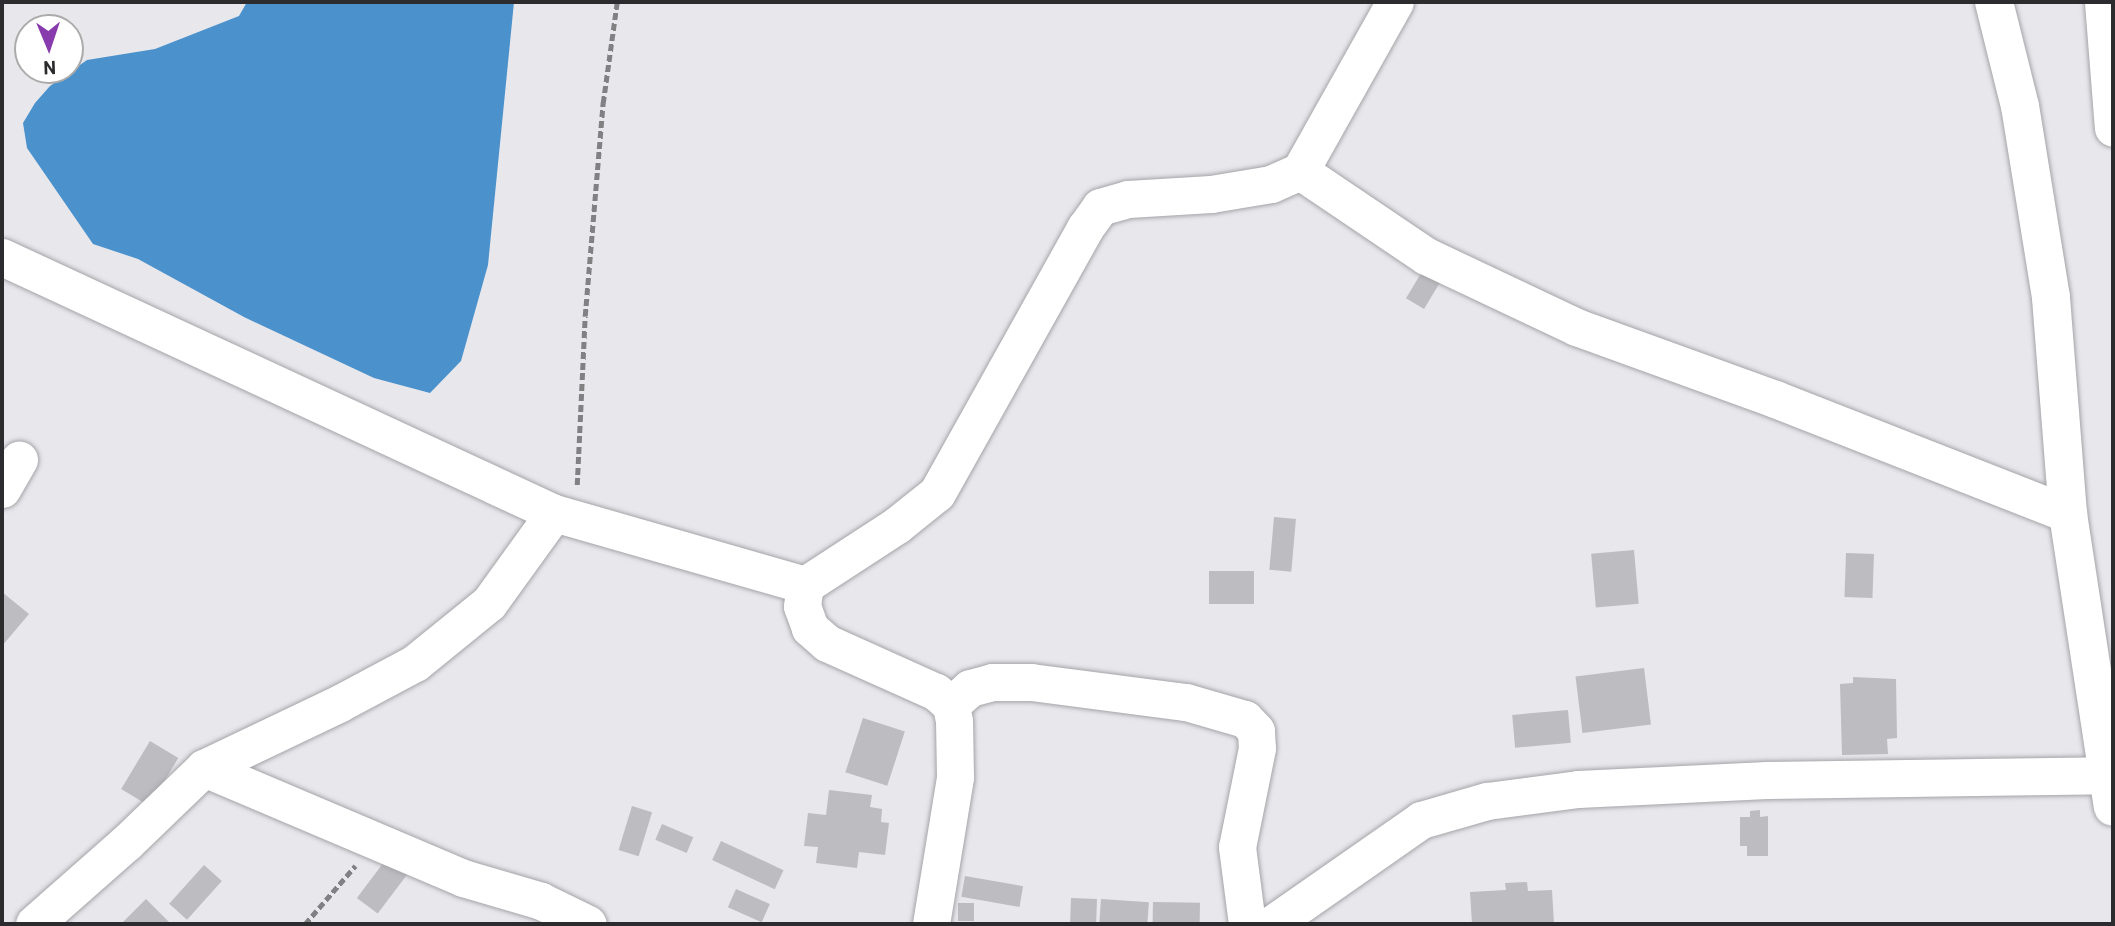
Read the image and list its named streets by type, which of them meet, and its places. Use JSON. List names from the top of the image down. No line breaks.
{"north":"bottom"}
